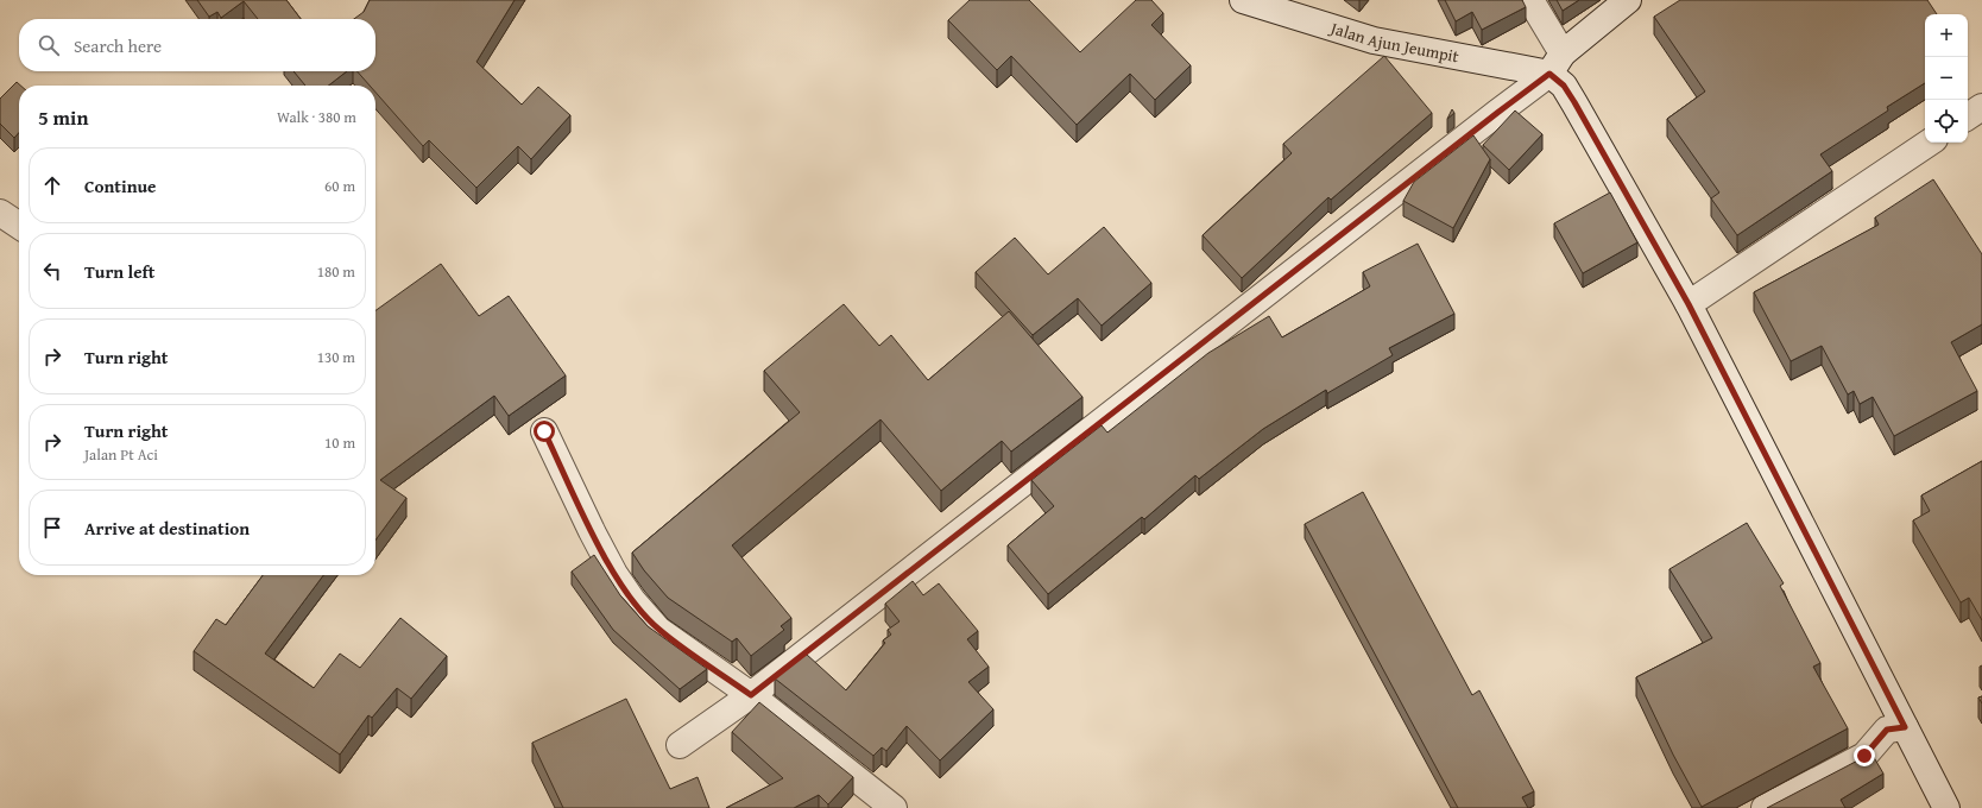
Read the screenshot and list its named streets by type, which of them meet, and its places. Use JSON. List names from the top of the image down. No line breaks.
{"streets":{"street":["Jalan Ajun Jeumpit"]},"page":{"map_buttons":["+","−"],"search":"Search here","heading":["5 min","Walk · 380 m"],"list":[["Continue","60 m"],["Turn left","180 m"],["Turn right","130 m"],["Turn right","Jalan Pt Aci","10 m"],"Arrive at destination"]}}
